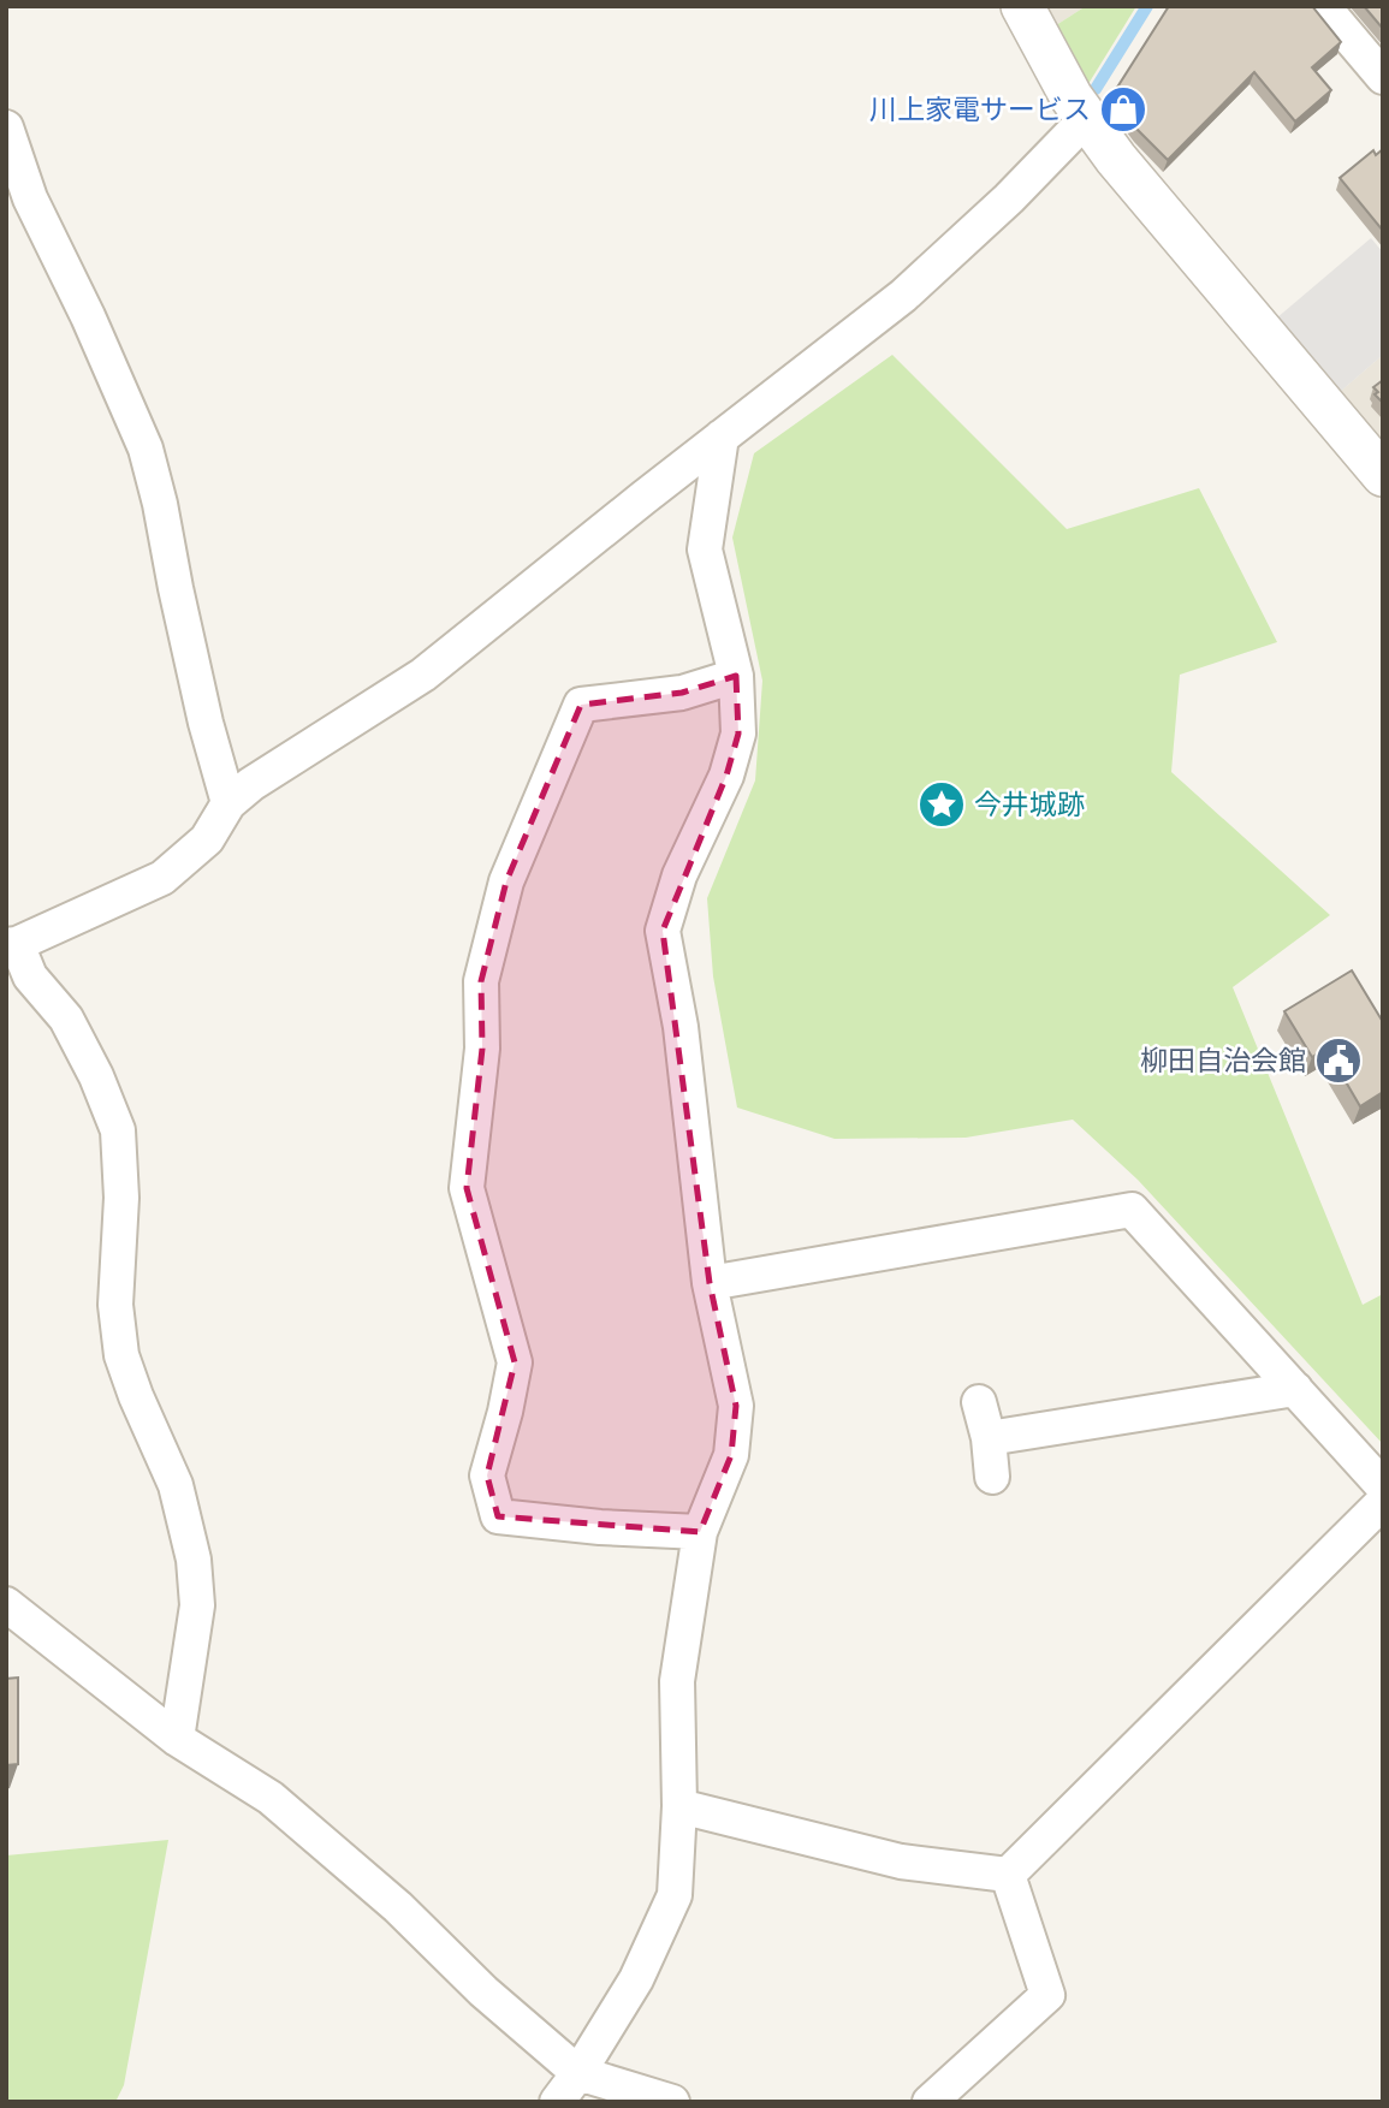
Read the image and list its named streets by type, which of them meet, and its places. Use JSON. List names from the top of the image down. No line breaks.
{"places":{"shop":["川上家電サービス"],"place":["今井城跡"],"public building":["柳田自治会館"]}}
